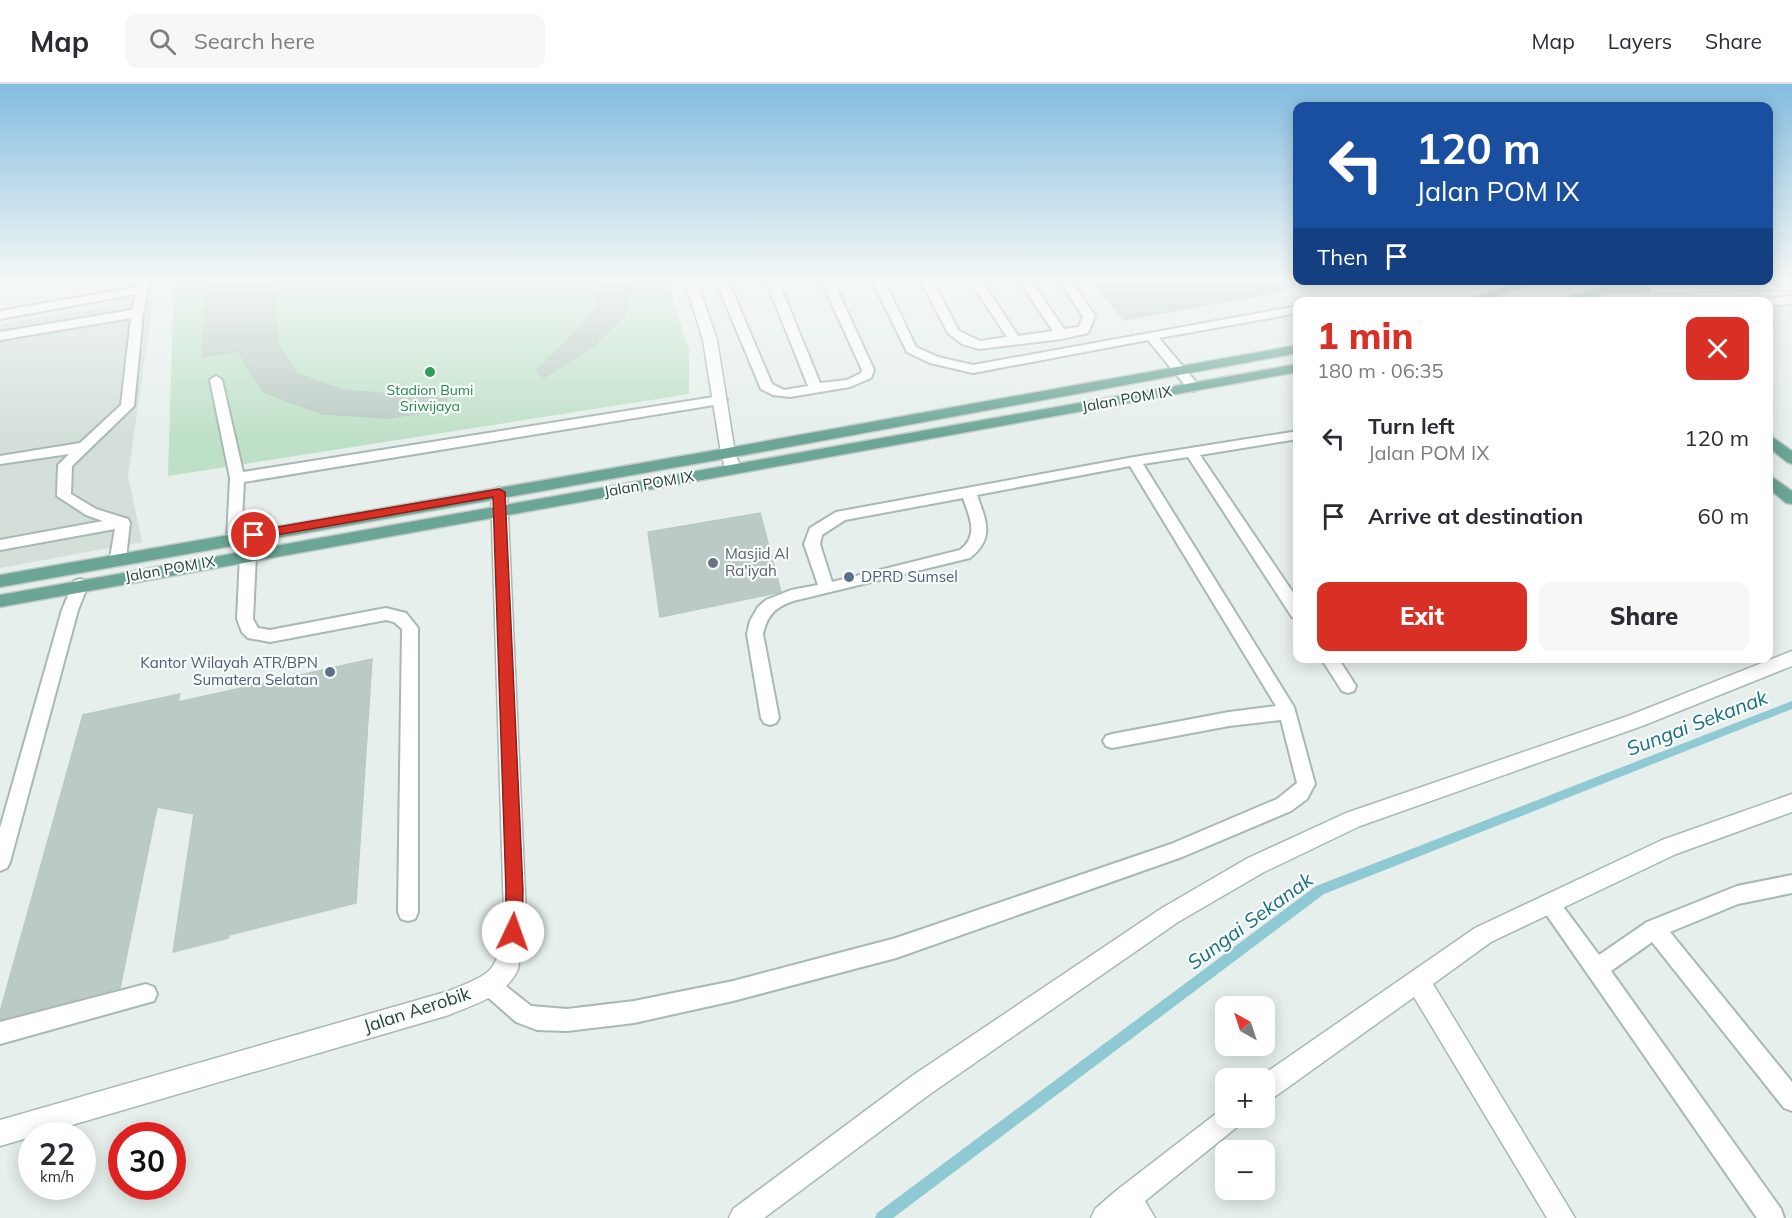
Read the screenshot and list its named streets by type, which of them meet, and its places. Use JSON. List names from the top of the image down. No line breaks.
{"streets":{"main road":["Jalan POM IX"],"street":["Jalan Aerobik"]},"crossings":[["Jalan POM IX","Jalan Aerobik"]],"water":["Sungai Sekanak"],"places":["Stadion Bumi Sriwijaya","Masjid Al Ra'iyah","DPRD Sumsel","Kantor Wilayah ATR/BPN Sumatera Selatan"],"north":"top left","page":{"header":"Map","search":"Search here","nav":["Map","Layers","Share"],"turn":["120 m","Jalan POM IX"],"then":"Then","heading":["1 min","180 m · 06:35"],"list":[{"name":"Turn left","note":"Jalan POM IX","value":"120 m"},{"name":"Arrive at destination","value":"60 m"}],"buttons":["Exit","Share"],"map_buttons":["+","−"],"speed":"22 km/h","limit":"30"}}
